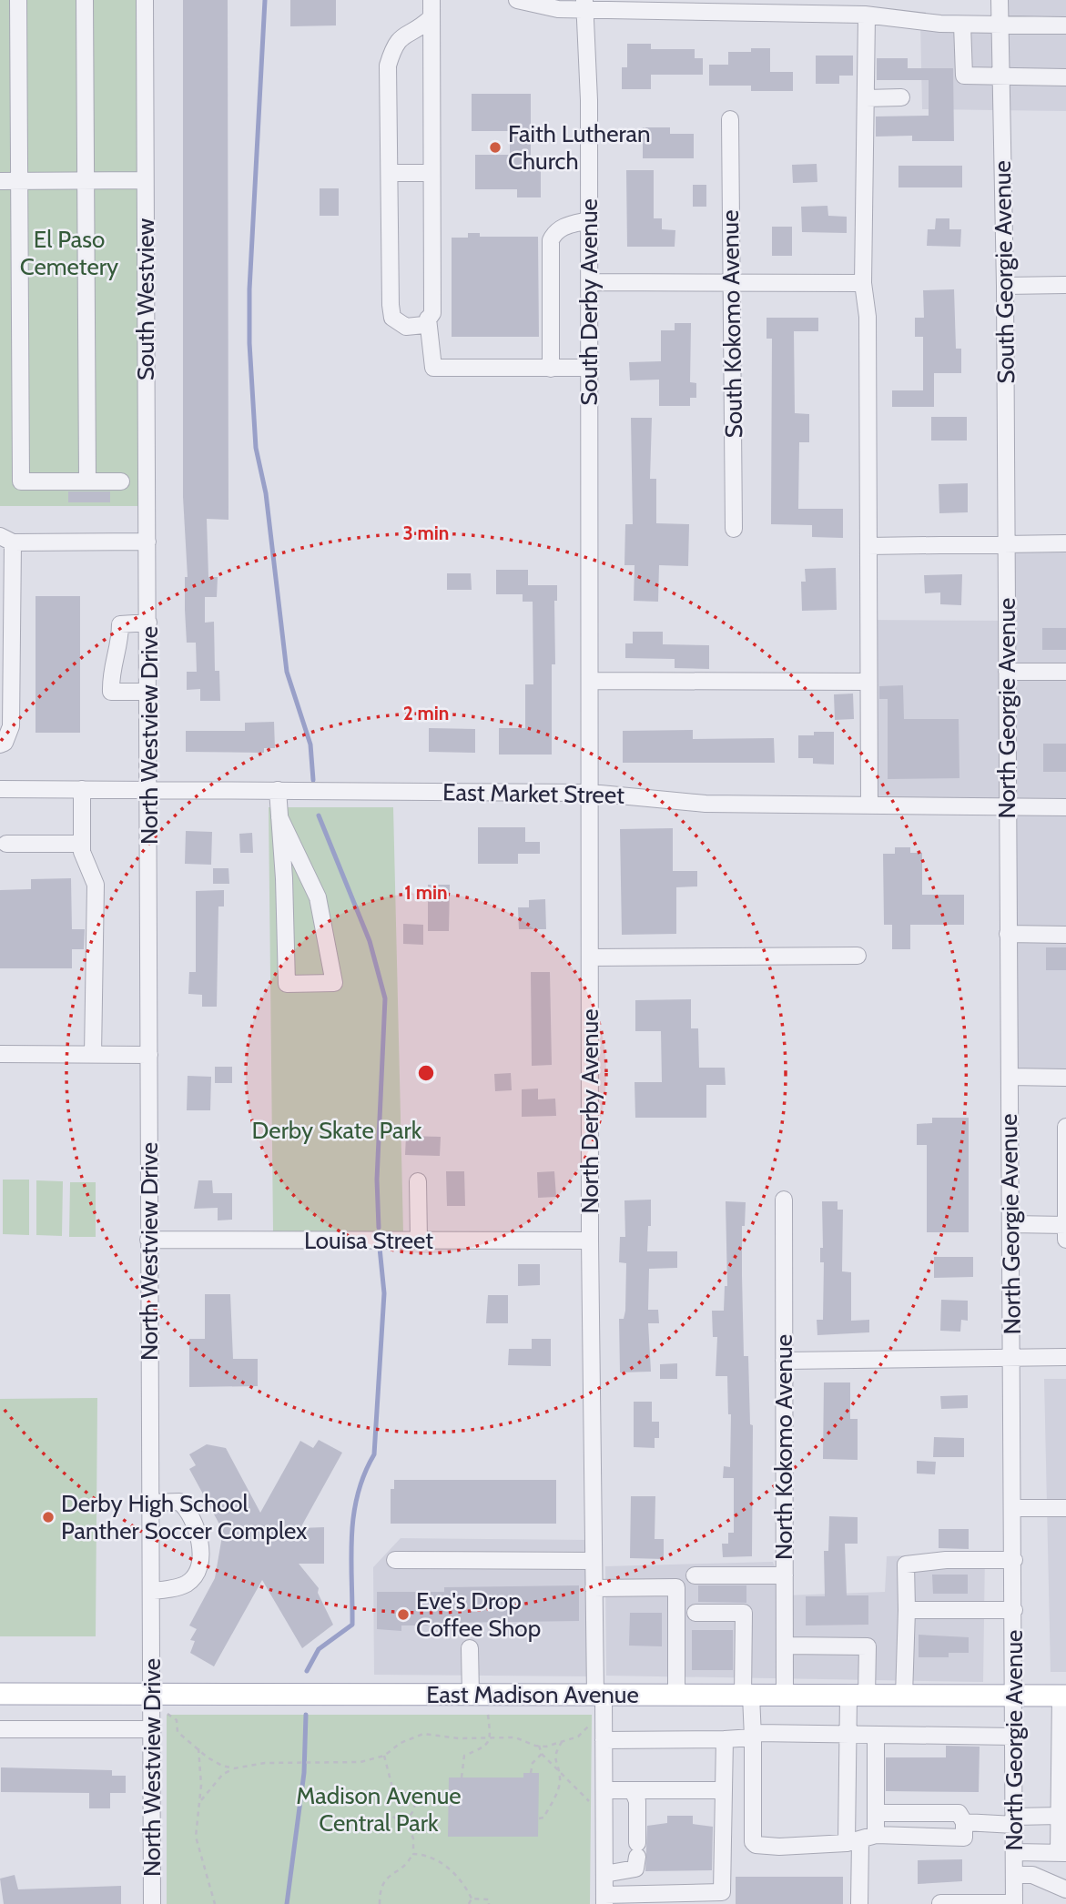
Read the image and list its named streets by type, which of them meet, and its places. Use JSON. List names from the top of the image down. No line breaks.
{"streets":{"main road":["East Madison Avenue"],"street":["South Georgie Avenue","South Westview","South Derby Avenue","South Kokomo Avenue","North Georgie Avenue","North Westview Drive","East Market Street","North Derby Avenue","Louisa Street","North Kokomo Avenue"]},"crossings":[["South Georgie Avenue","North Georgie Avenue"],["South Westview","North Westview Drive"],["South Derby Avenue","North Derby Avenue"],["North Georgie Avenue","East Market Street"],["North Georgie Avenue","East Madison Avenue"],["North Westview Drive","East Market Street"],["North Westview Drive","Louisa Street"],["North Westview Drive","East Madison Avenue"],["East Market Street","North Derby Avenue"],["North Derby Avenue","Louisa Street"],["North Derby Avenue","East Madison Avenue"],["North Kokomo Avenue","East Madison Avenue"]],"parks":["El Paso Cemetery","Derby Skate Park","Madison Avenue Central Park"],"places":["Faith Lutheran Church","Derby High School Panther Soccer Complex","Eve's Drop Coffee Shop"],"rings":["3 min","2 min","1 min"]}
